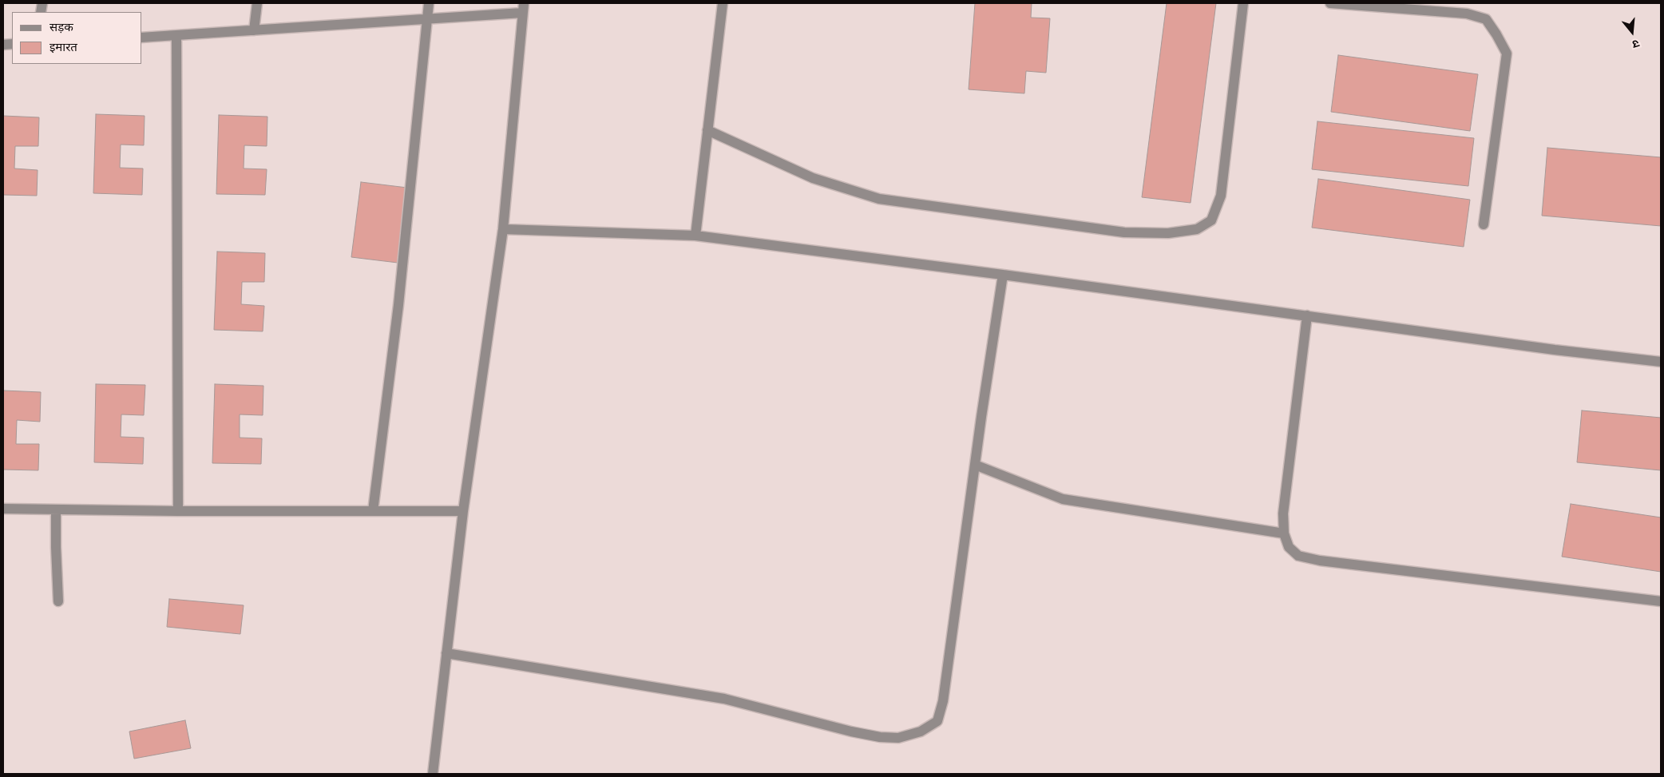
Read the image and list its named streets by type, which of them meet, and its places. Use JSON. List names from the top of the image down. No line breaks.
{"legend":["सड़क","इमारत"],"north":"bottom"}
